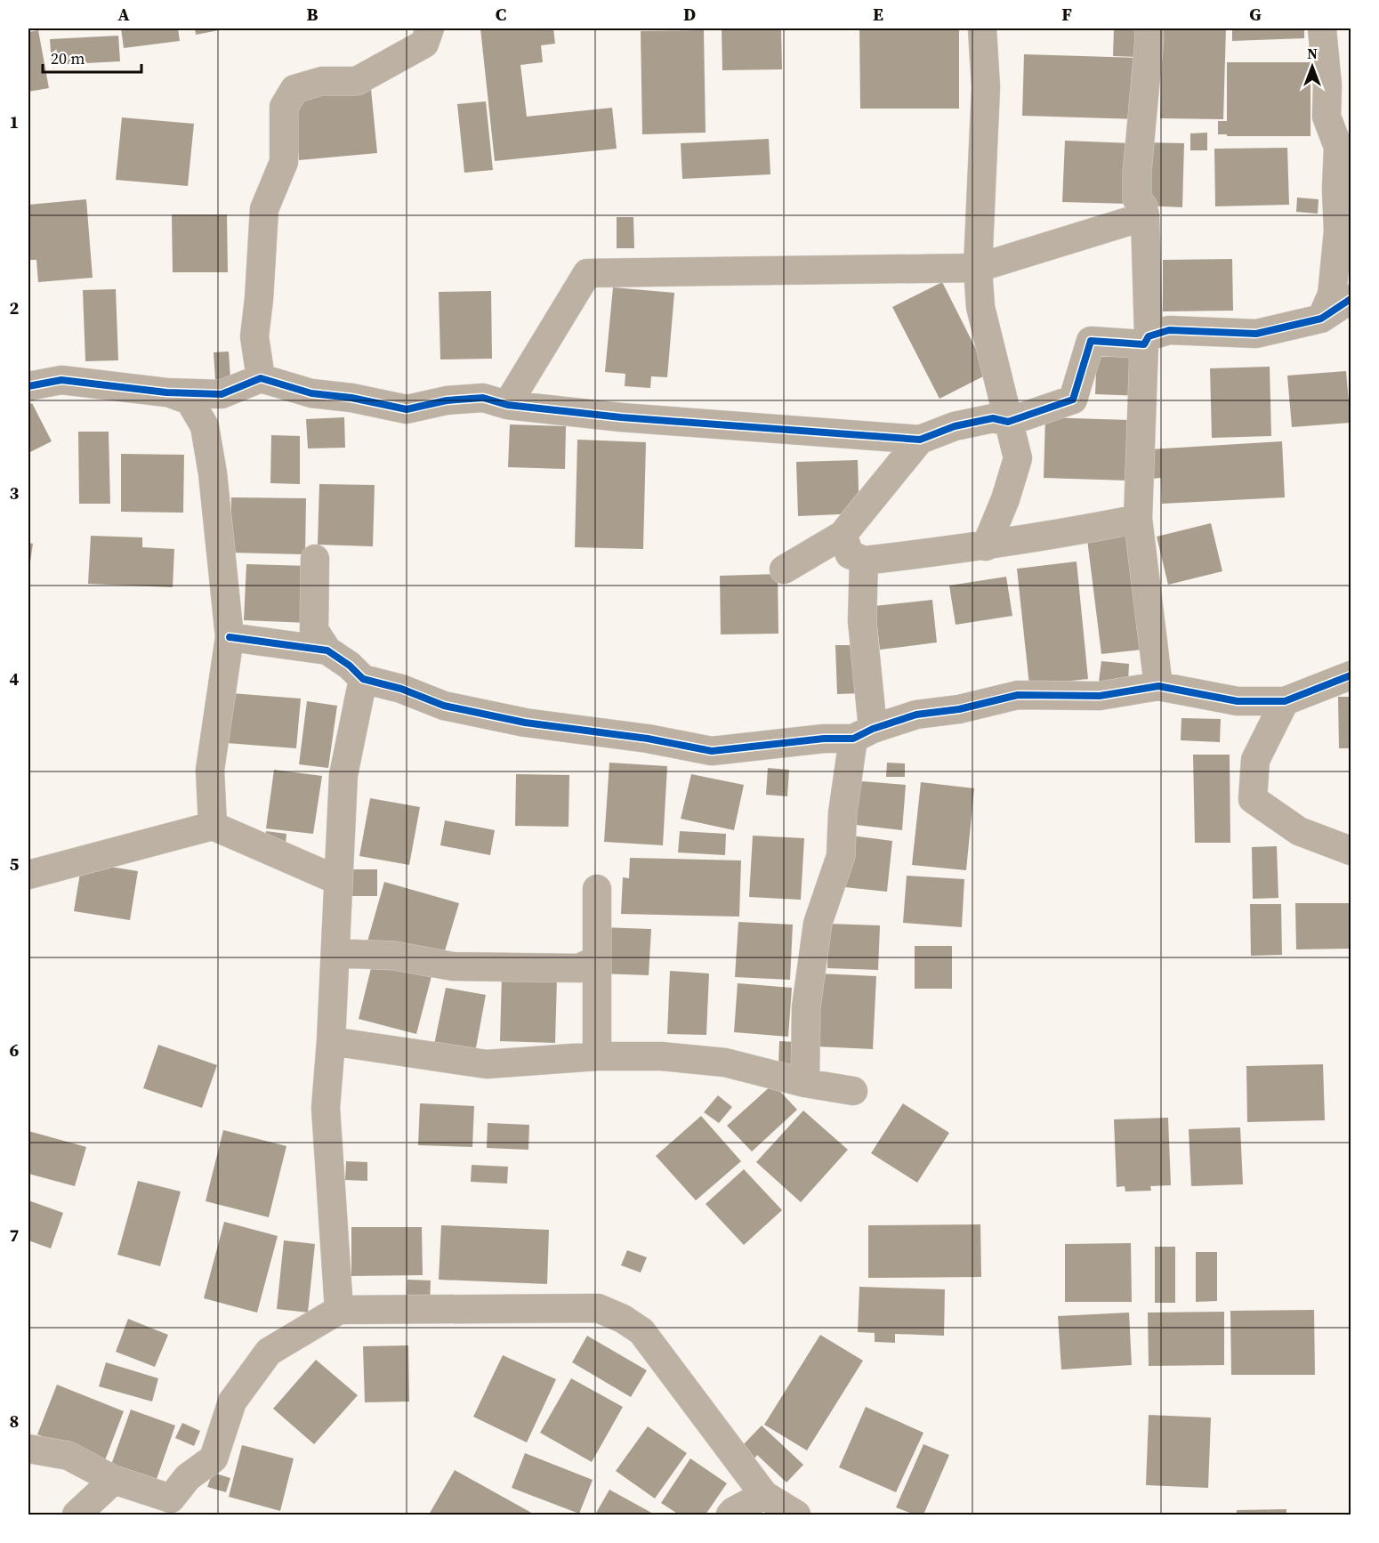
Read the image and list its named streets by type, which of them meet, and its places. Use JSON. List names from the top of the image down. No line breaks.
{"scale_bar":"20 m","north":"top","grid":{"columns":["A","B","C","D","E","F","G"],"rows":["1","2","3","4","5","6","7","8"]}}
